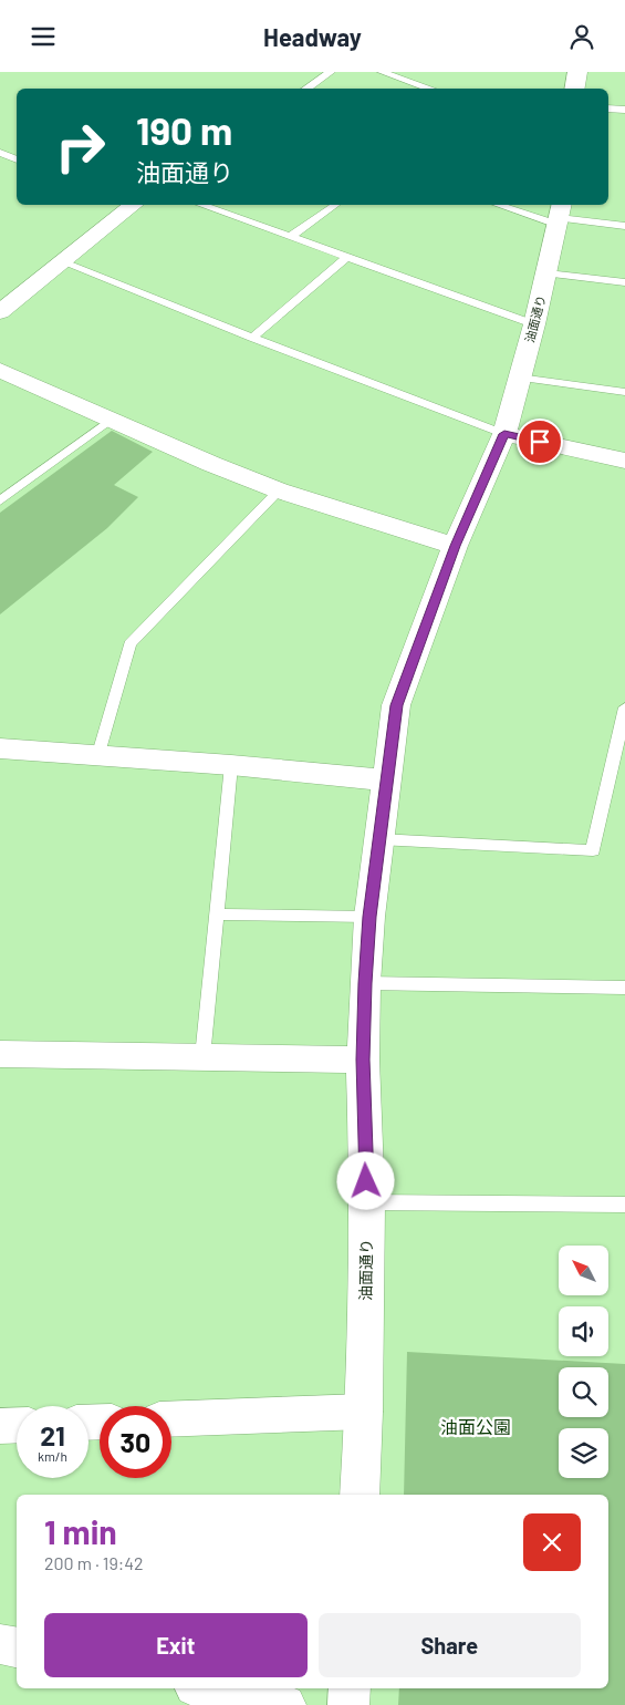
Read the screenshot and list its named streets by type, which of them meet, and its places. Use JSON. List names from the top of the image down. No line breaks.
{"streets":{"street":["油面通り"]},"parks":["油面公園"],"north":"top left","page":{"header":"Headway","turn":["190 m","油面通り"],"speed":"21 km/h","limit":"30","heading":["1 min","200 m · 19:42"],"buttons":["Exit","Share"]}}
